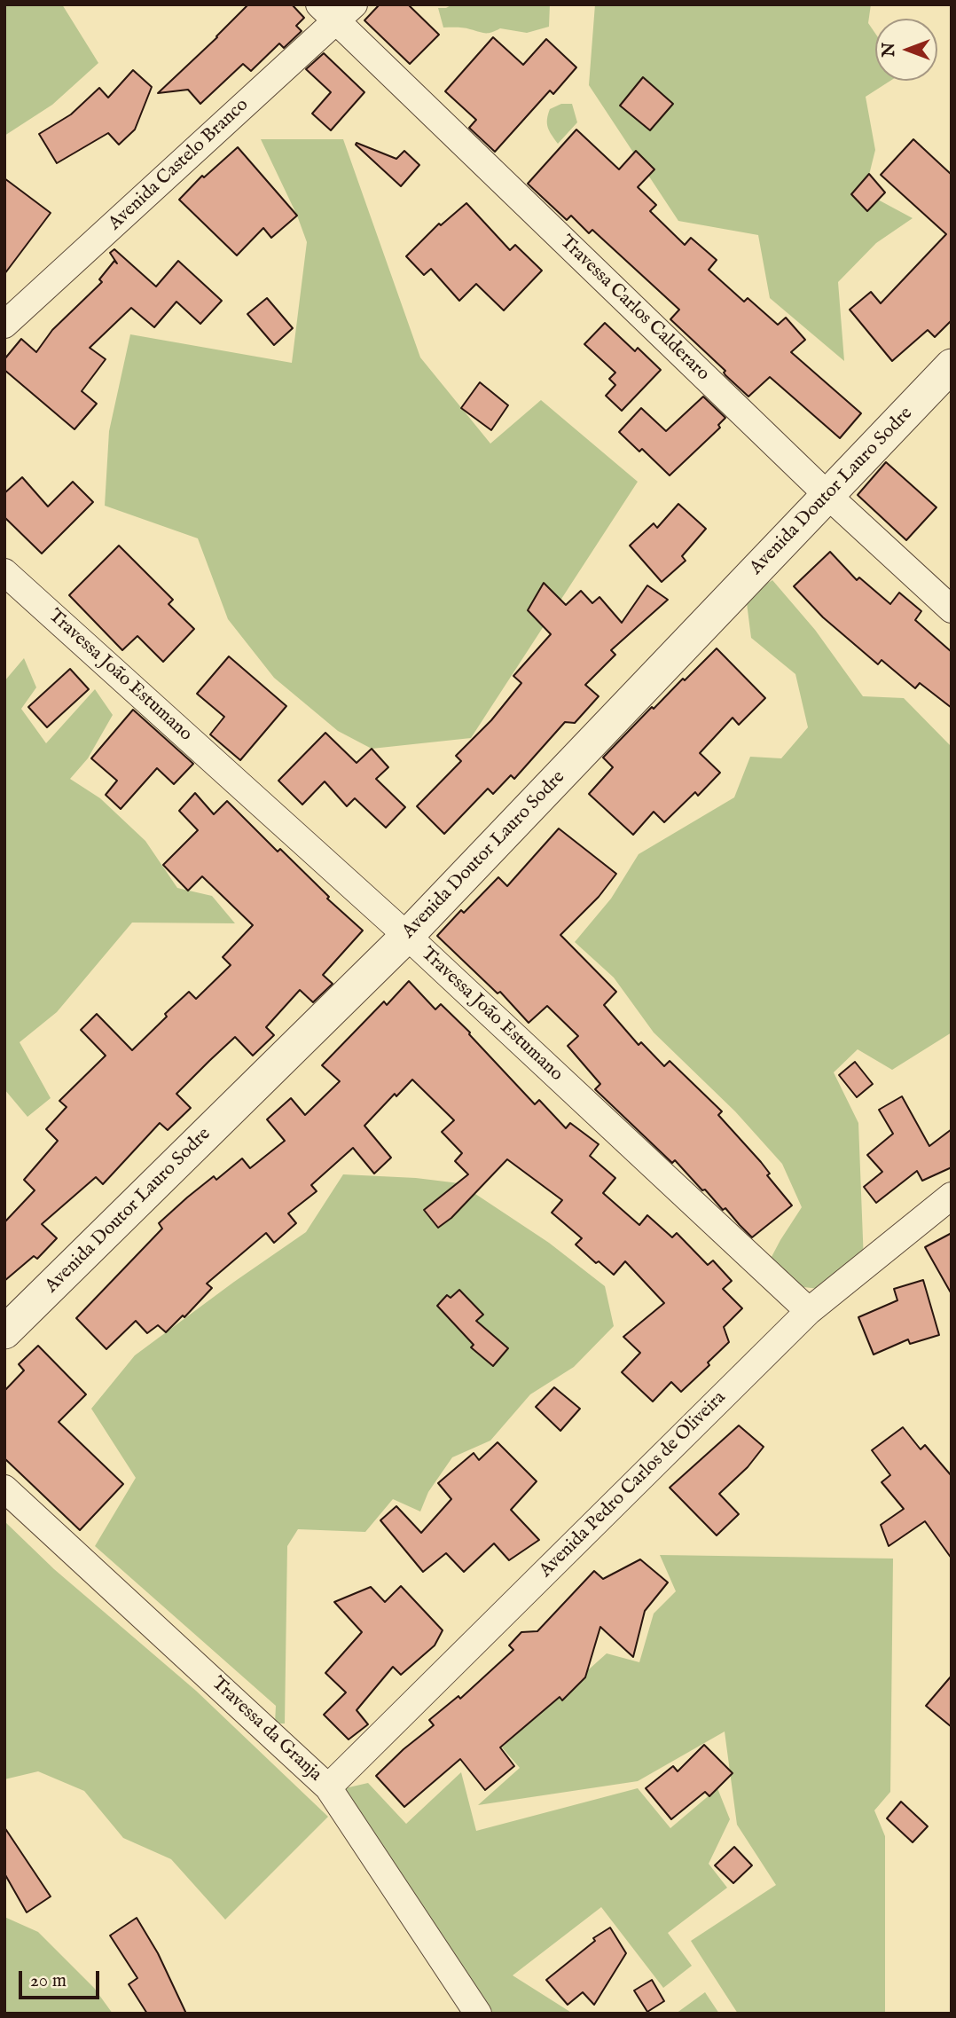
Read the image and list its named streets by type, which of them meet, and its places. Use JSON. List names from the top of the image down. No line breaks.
{"streets":{"street":["Avenida Castelo Branco","Travessa Carlos Calderaro","Avenida Doutor Lauro Sodre","Travessa João Estumano","Avenida Pedro Carlos de Oliveira","Travessa da Granja"]},"crossings":[["Avenida Castelo Branco","Travessa Carlos Calderaro"],["Travessa Carlos Calderaro","Avenida Doutor Lauro Sodre"],["Avenida Doutor Lauro Sodre","Travessa João Estumano"],["Travessa João Estumano","Avenida Pedro Carlos de Oliveira"],["Avenida Pedro Carlos de Oliveira","Travessa da Granja"]],"scale_bar":"20 m","north":"left"}
